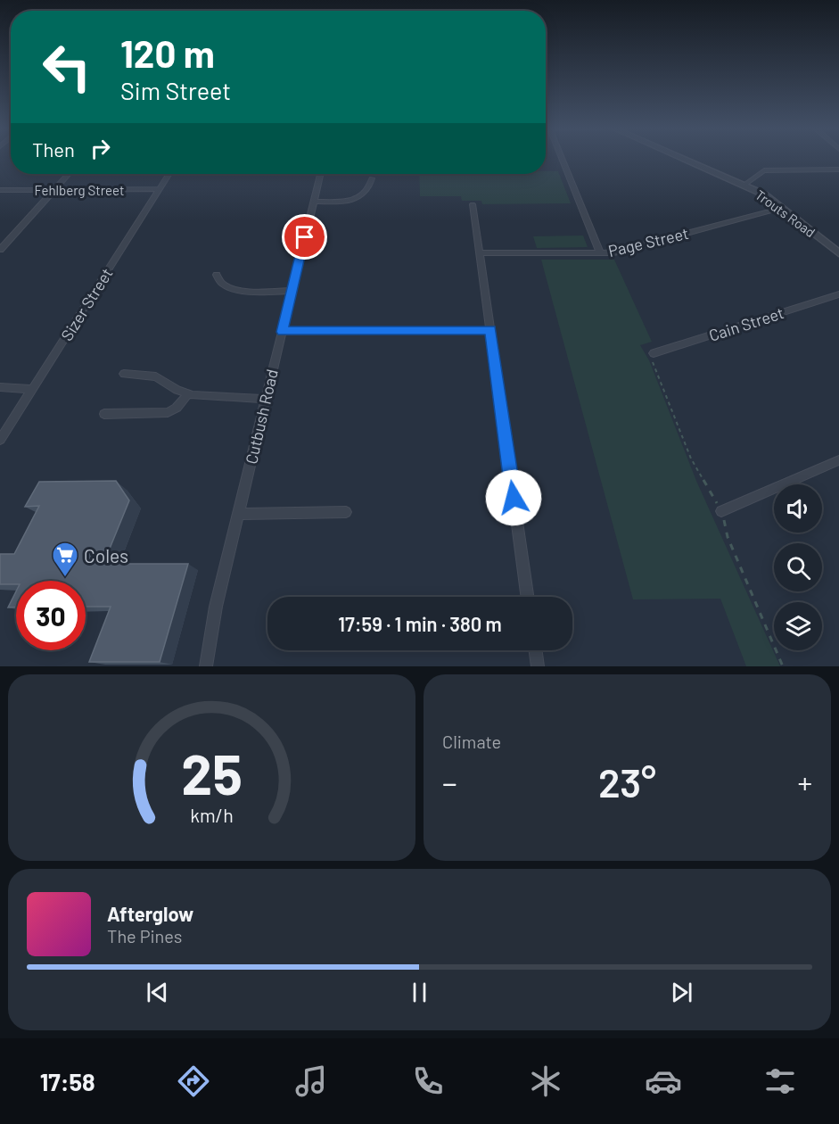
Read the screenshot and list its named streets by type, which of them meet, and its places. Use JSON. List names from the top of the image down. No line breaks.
{"streets":{"street":["Fehlberg Street","Trouts Road","Page Street","Sizer Street","Cain Street","Cutbush Road"]},"crossings":[["Fehlberg Street","Sizer Street"],["Trouts Road","Page Street"]],"places":{"supermarket":["Coles"]},"page":{"turn":["120 m","Sim Street"],"then":"Then","limit":"30","trip":"17:59 · 1 min · 380 m","tile":"Climate","heat":["−","23°","+"],"song":["Afterglow","The Pines"],"tabs":"17:58","gauge":["25","km/h"]}}
